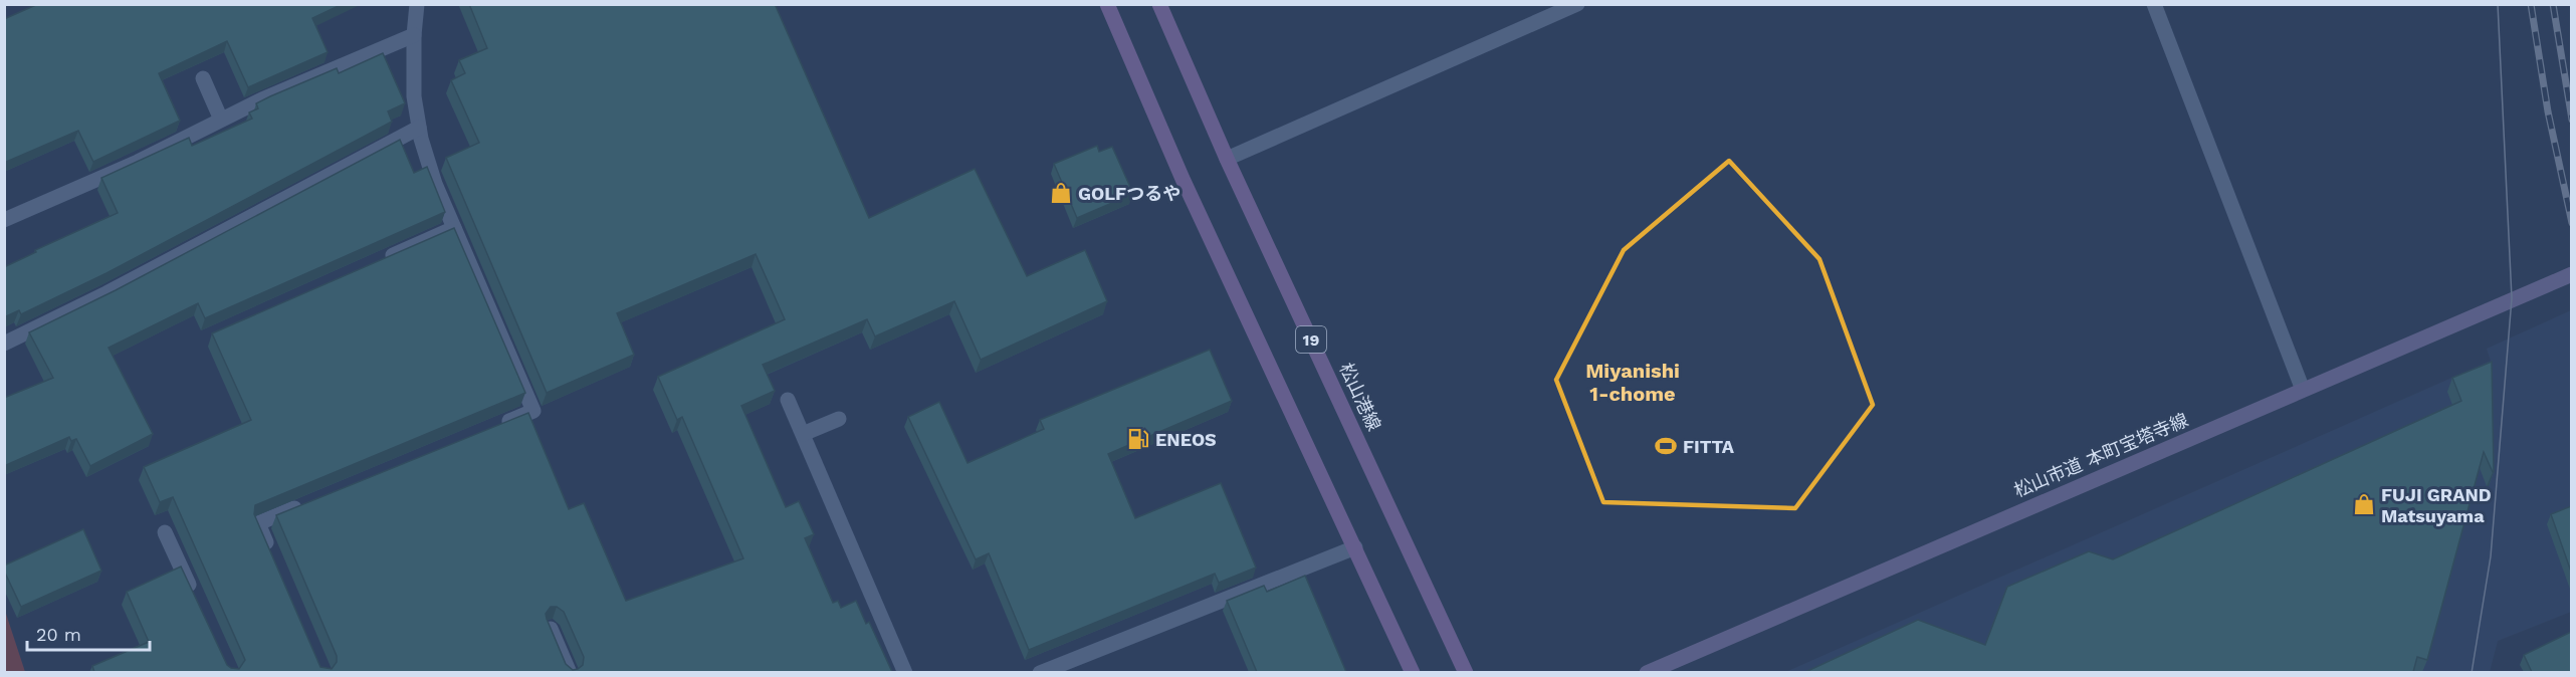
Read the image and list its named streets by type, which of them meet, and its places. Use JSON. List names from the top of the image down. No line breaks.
{"streets":{"main road":["19","松山港線"],"street":["松山市道 本町宝塔寺線"]},"districts":["Miyanishi 1-chome"],"places":{"shop":["GOLFつるや","FUJI GRAND Matsuyama"],"fuel station":["ENEOS"],"sports":["FITTA"]},"scale_bar":"20 m"}
